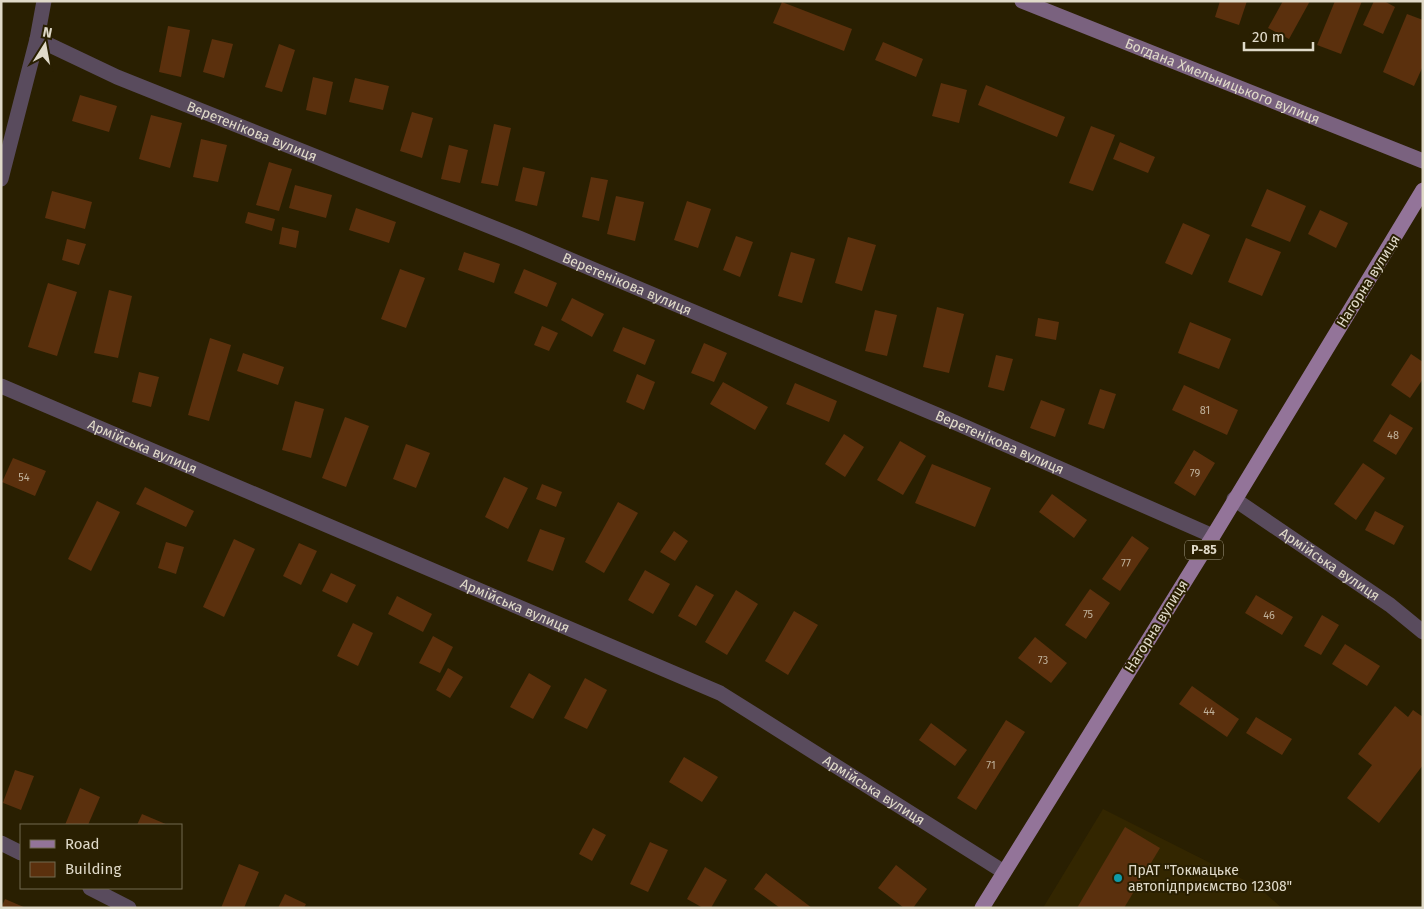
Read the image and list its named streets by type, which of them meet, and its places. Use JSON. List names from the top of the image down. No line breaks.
{"streets":{"main road":["Нагорна вулиця","Р-85"],"street":["Богдана Хмельницького вулиця","Веретенікова вулиця","Армійська вулиця"]},"crossings":[["Веретенікова вулиця","Нагорна вулиця"],["Нагорна вулиця","Армійська вулиця"]],"places":["ПрАТ \"Токмацьке автопідприємство 12308\""],"house_numbers":["81","48","79","54","77","75","46","73","44","71"],"legend":["Road","Building"],"scale_bar":"20 m","north":"top"}
